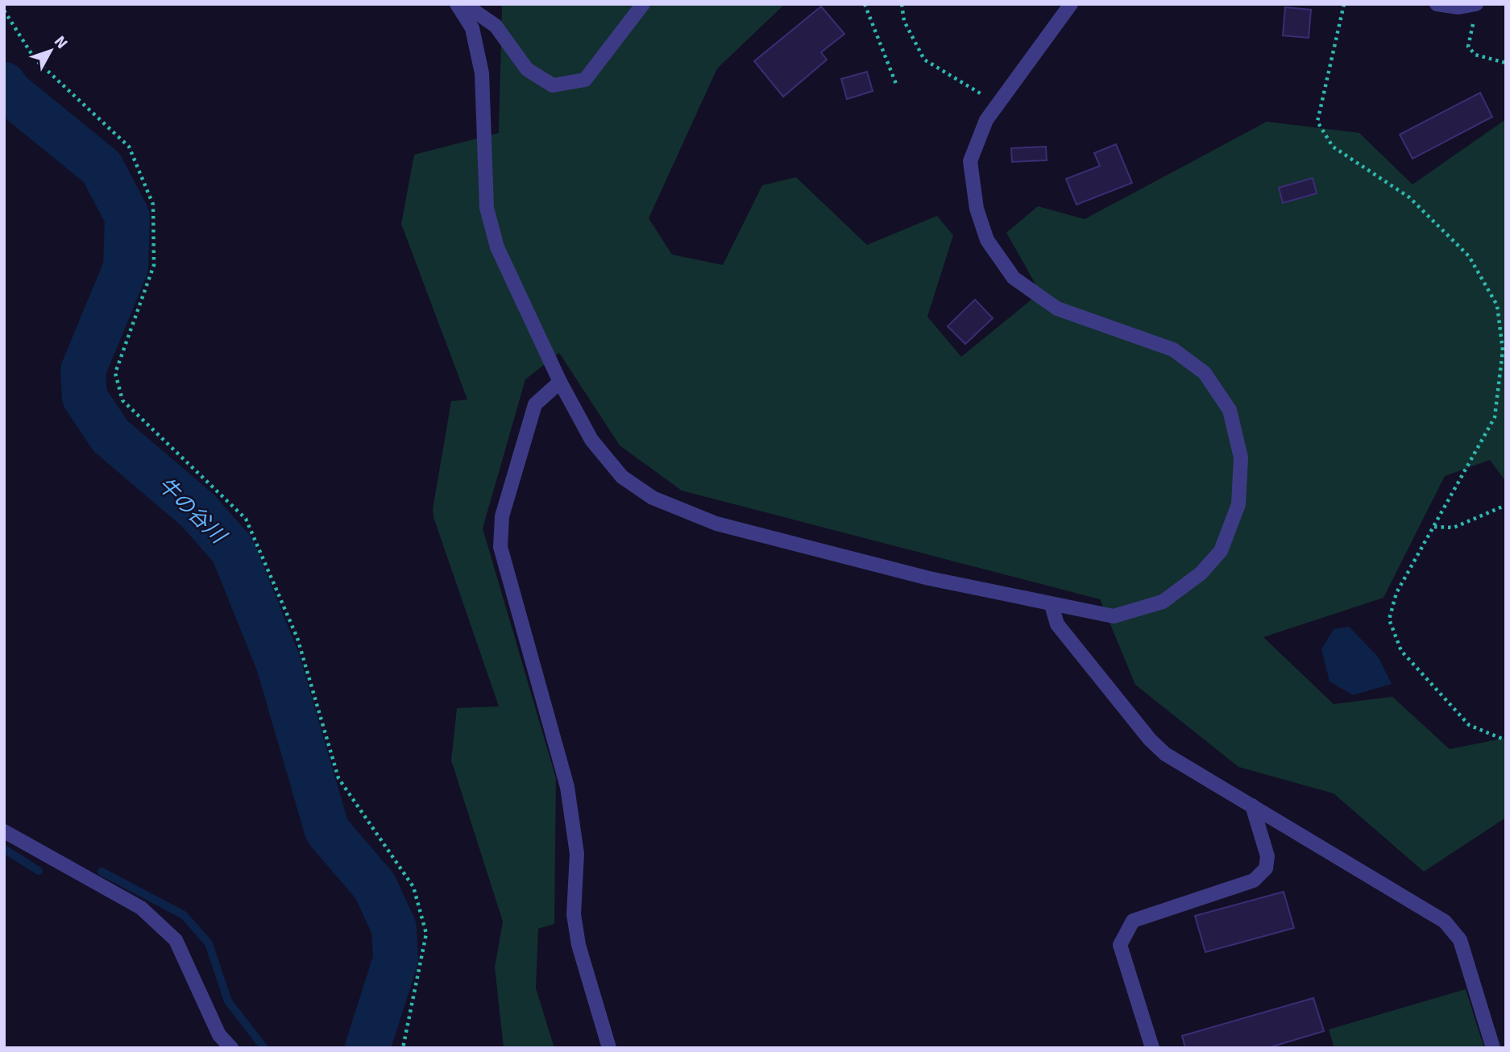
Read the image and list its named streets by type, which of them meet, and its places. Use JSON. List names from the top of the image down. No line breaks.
{"water":["牛の谷川"],"north":"top right"}
